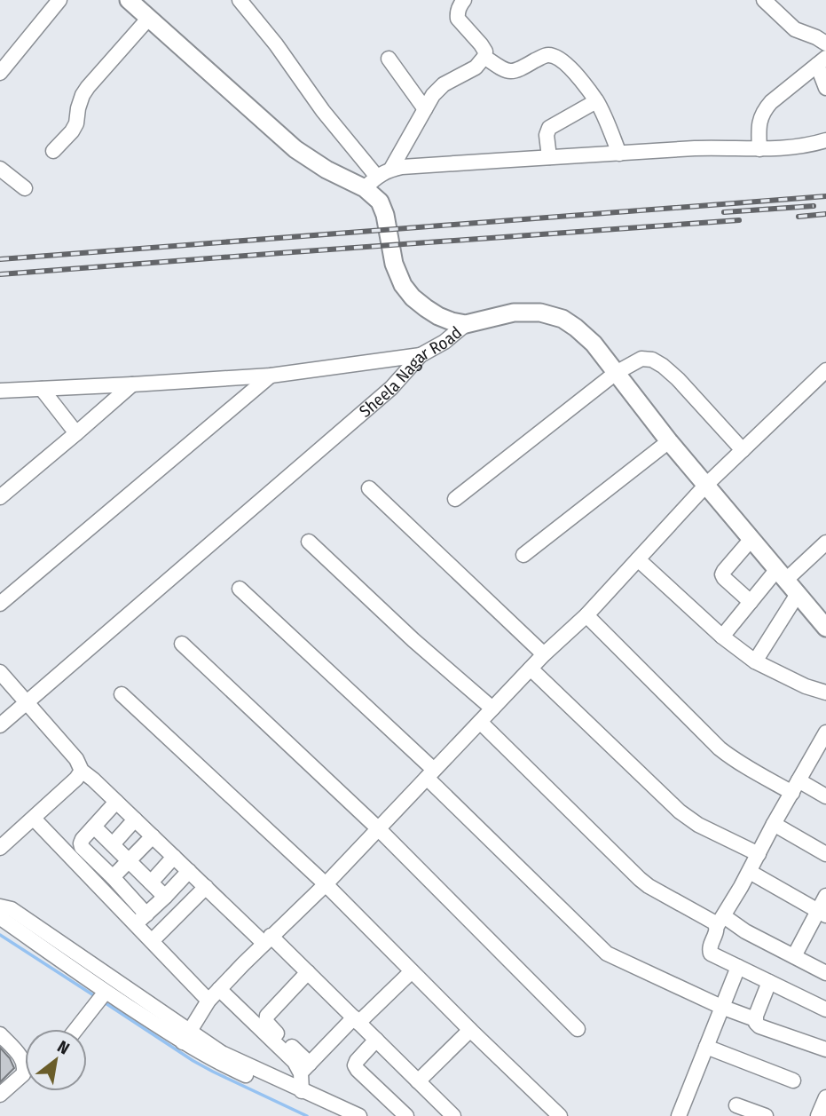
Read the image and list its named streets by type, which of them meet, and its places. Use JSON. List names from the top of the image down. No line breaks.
{"streets":{"main road":["Sheela Nagar Road"]},"north":"top right"}
